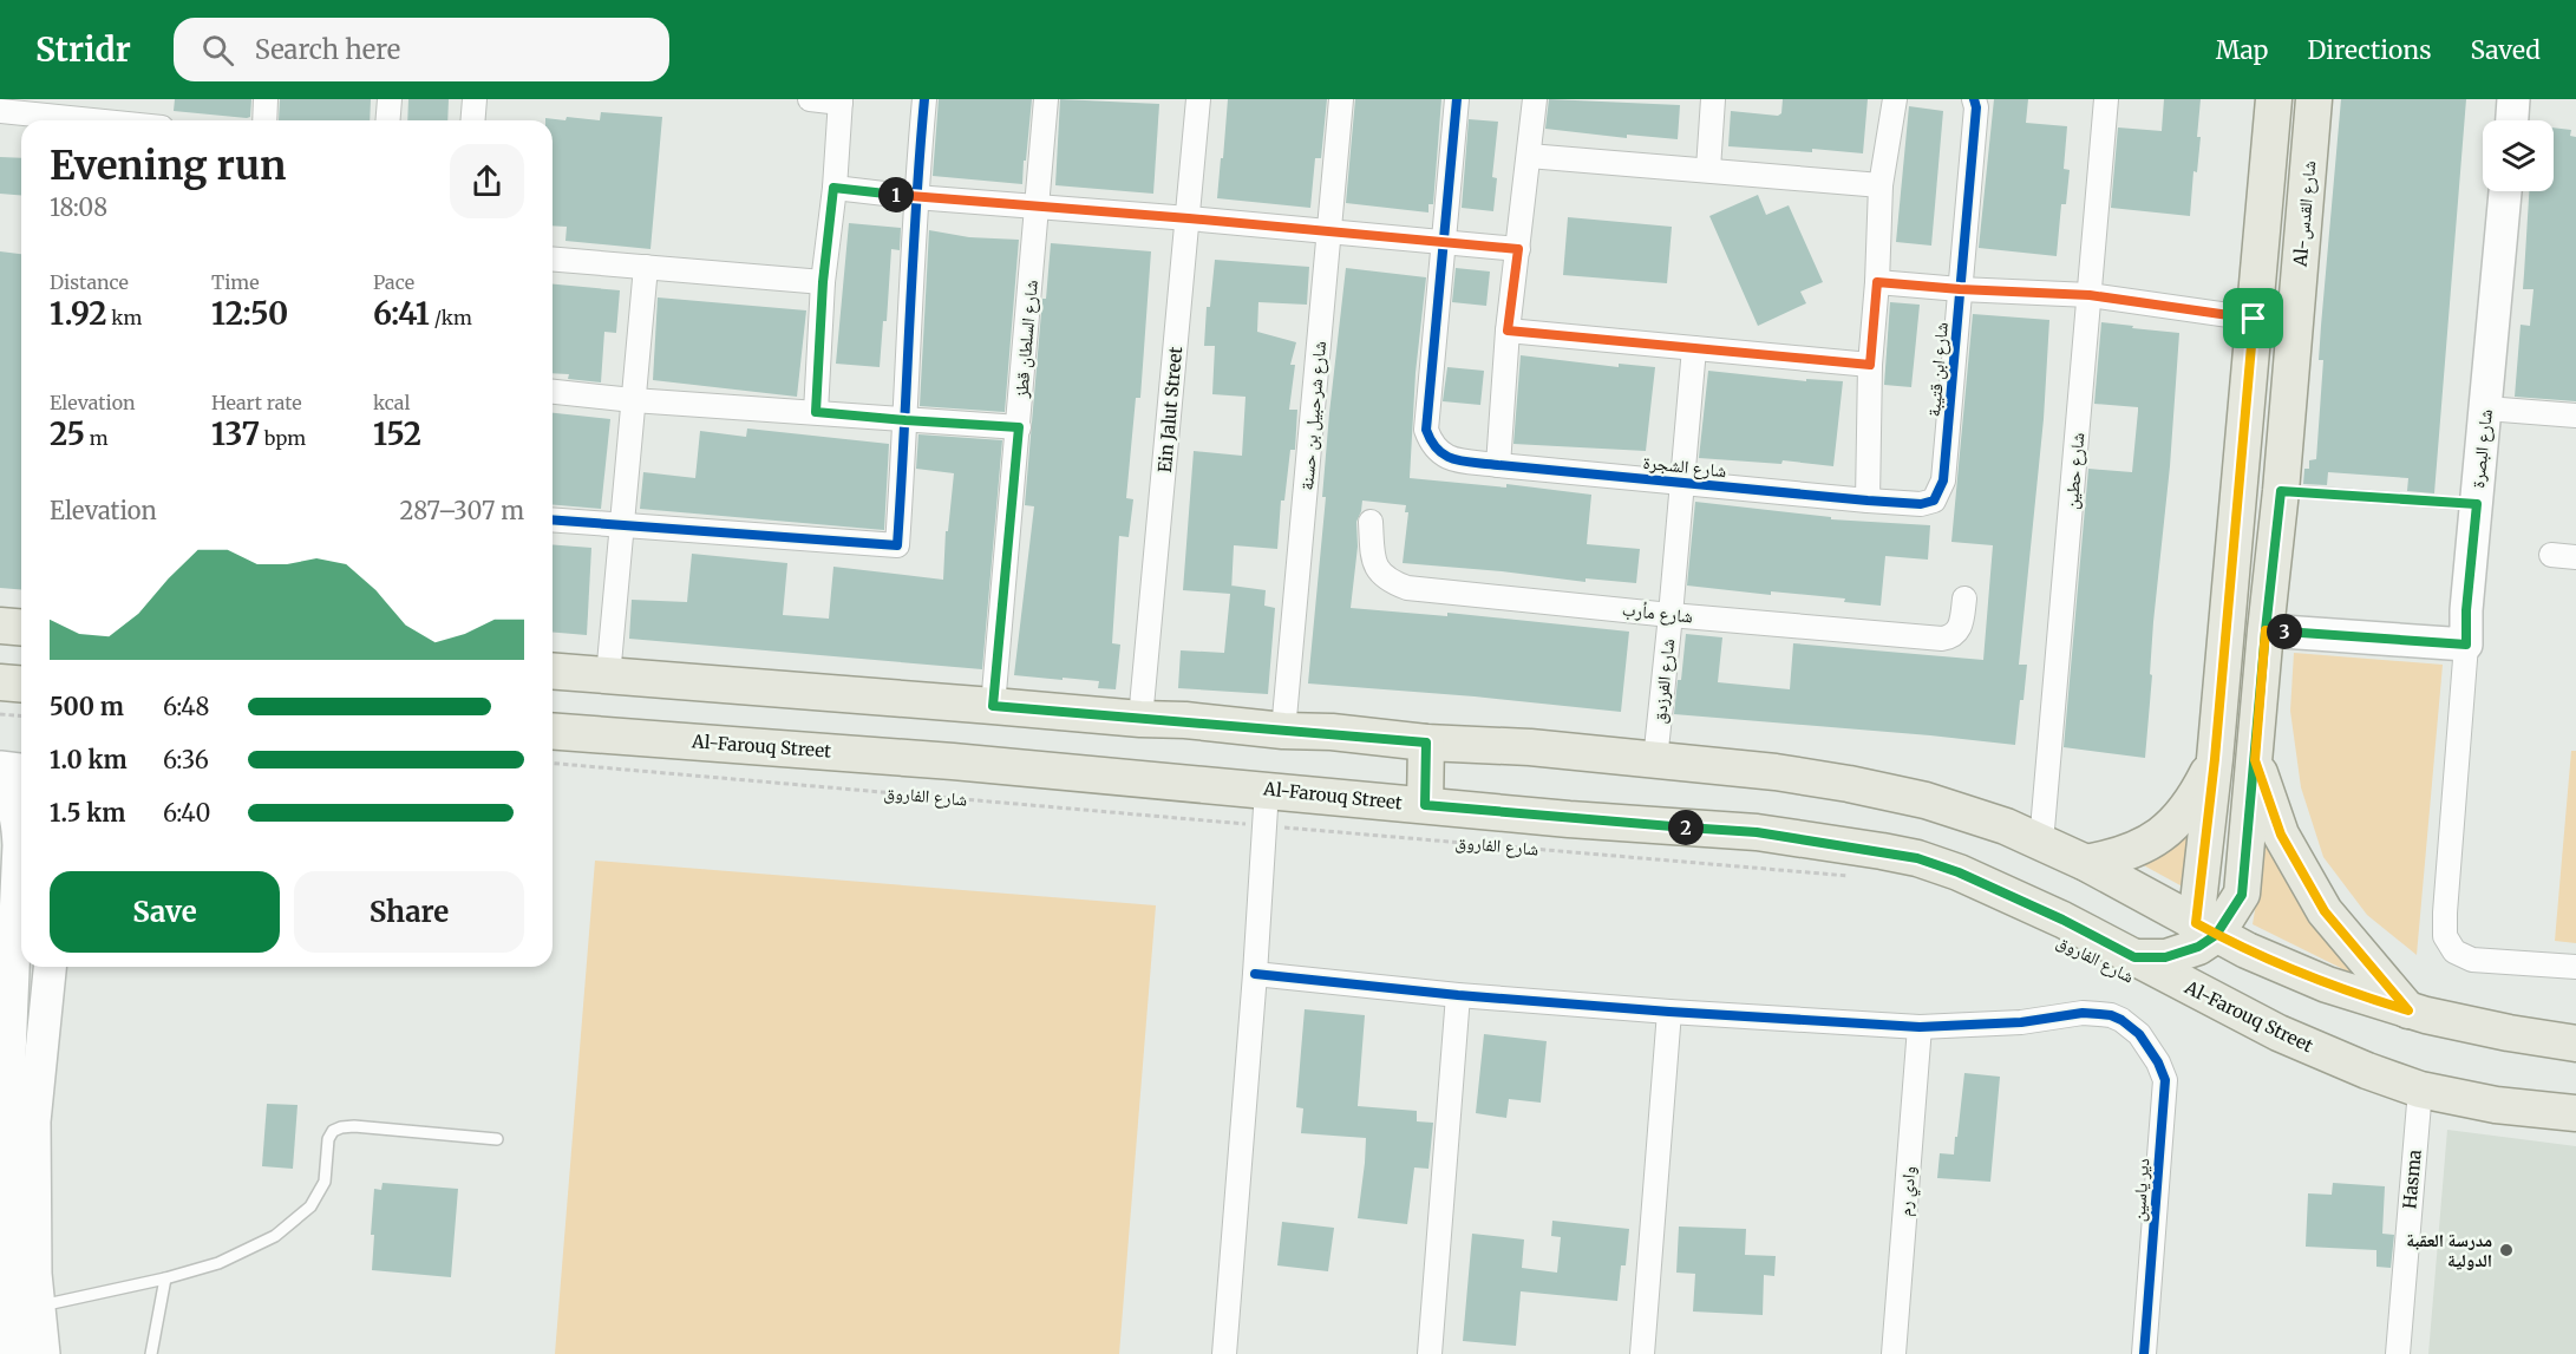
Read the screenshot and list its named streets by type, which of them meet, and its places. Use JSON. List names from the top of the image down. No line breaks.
{"streets":{"main road":["Al-شارع القدس","Al-Farouq Street"],"street":["شارع السلطان قطز","شارع ابن قتيبة","Ein Jalut Street","شارع شرحبيل بن حسنة","شارع البصرة","شارع الشجرة","شارع حطين","شارع مأرب","شارع الفرزدق","Hasma","دير ياسين","وادي رم"],"path":["شارع الفاروق"]},"crossings":[["شارع ابن قتيبة","شارع الشجرة"],["شارع الشجرة","شارع الفرزدق"],["شارع مأرب","شارع الفرزدق"],["Al-Farouq Street","Hasma"],["دير ياسين","وادي رم"]],"places":["مدرسة العقبة الدولية"],"page":{"header":"Stridr","search":"Search here","nav":["Map","Directions","Saved"],"heading":["Evening run","18:08"],"pins":["1","3","2"],"stats":[["Distance","1.92 km"],["Time","12:50"],["Pace","6:41 /km"],["Elevation","25 m"],["Heart rate","137 bpm"],["kcal","152"]],"chart":["Elevation","287–307 m"],"list":[{"name":"500 m","note":"6:48"},{"name":"1.0 km","note":"6:36"},{"name":"1.5 km","note":"6:40"}],"buttons":["Save","Share"]}}
